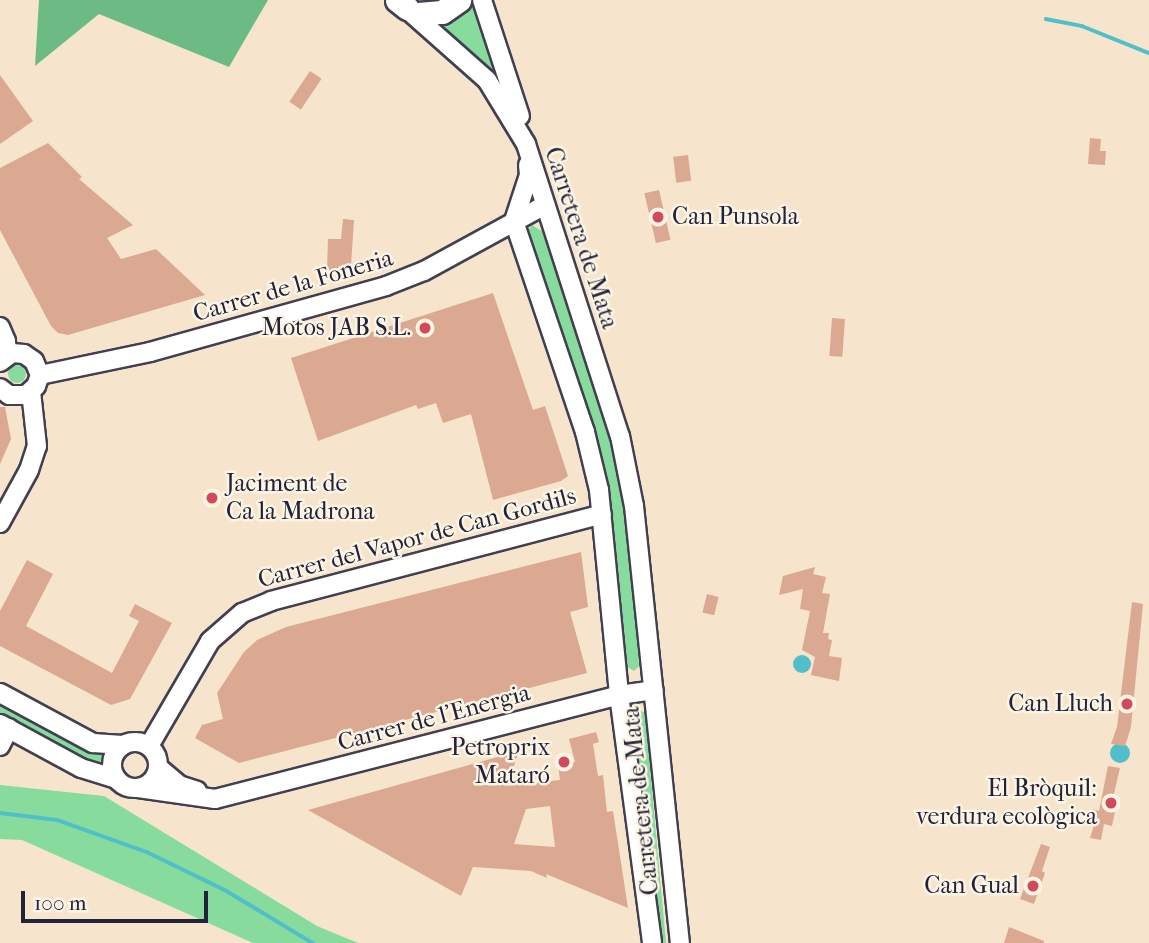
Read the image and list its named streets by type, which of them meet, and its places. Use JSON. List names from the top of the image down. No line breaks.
{"streets":{"street":["Carretera de Mata","Carrer de la Foneria","Carrer del Vapor de Can Gordils","Carrer de l'Energia"]},"crossings":[["Carretera de Mata","Carrer de la Foneria"],["Carretera de Mata","Carrer del Vapor de Can Gordils"],["Carretera de Mata","Carrer de l'Energia"],["Carrer del Vapor de Can Gordils","Carrer de l'Energia"]],"places":["Can Punsola","Motos JAB S.L.","Jaciment de Ca la Madrona","Can Lluch","Petroprix Mataró","El Bròquil: verdura ecològica","Can Gual"],"scale_bar":"100 m"}
